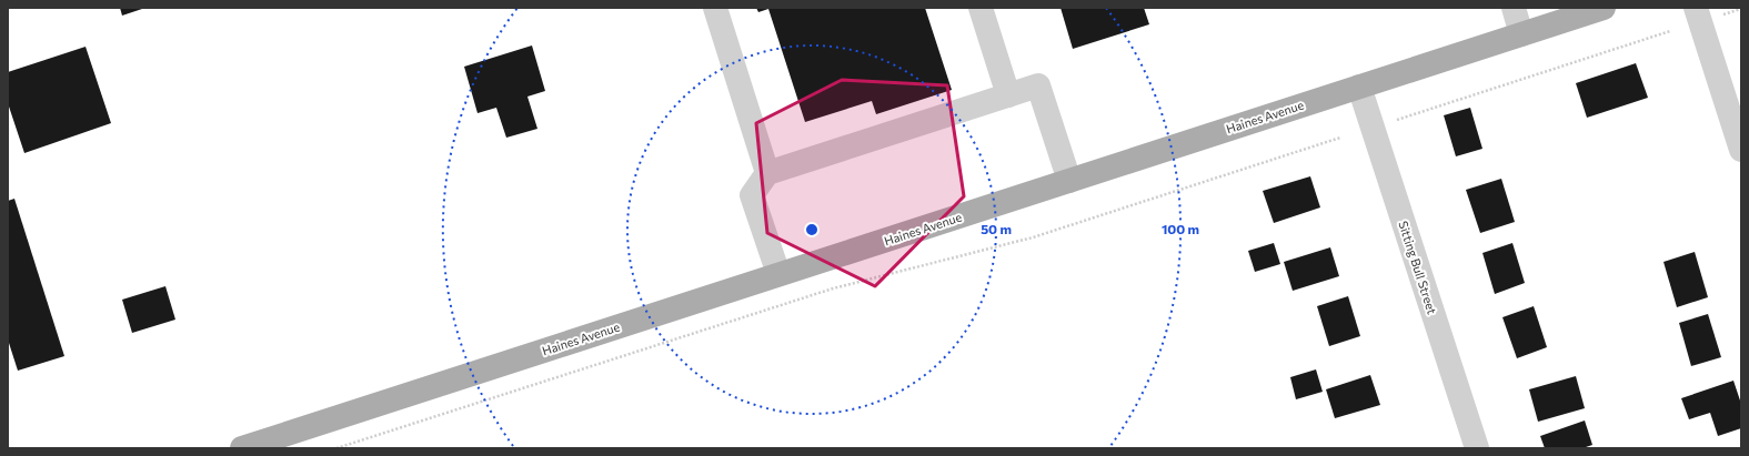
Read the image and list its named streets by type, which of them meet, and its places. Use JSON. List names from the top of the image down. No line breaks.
{"streets":{"main road":["Haines Avenue"],"street":["Sitting Bull Street"]},"crossings":[["Haines Avenue","Sitting Bull Street"]],"rings":["50 m","100 m"]}
